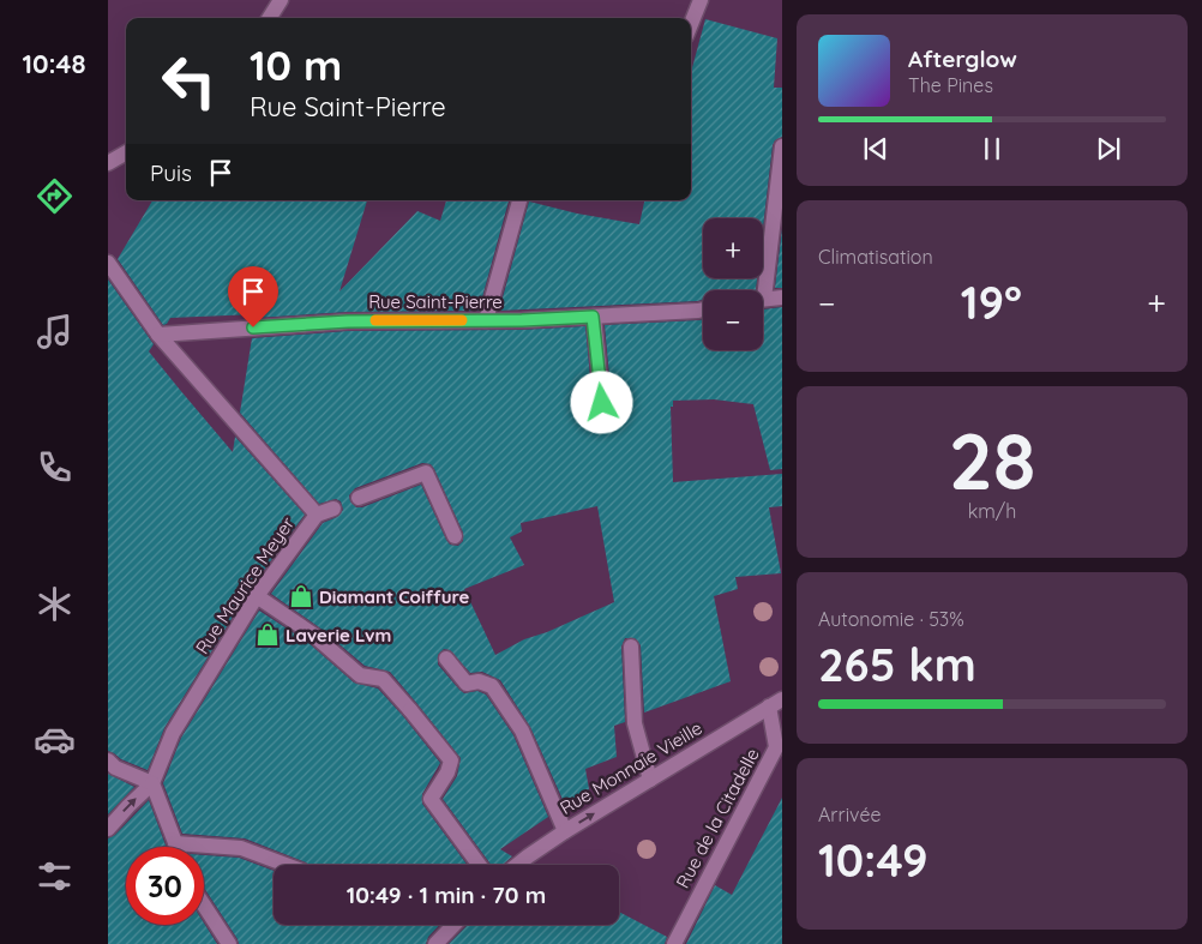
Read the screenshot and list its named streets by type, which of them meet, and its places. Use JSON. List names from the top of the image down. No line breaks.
{"streets":{"street":["Rue Saint-Pierre","Rue Maurice Meyer","Rue Monnaie Vieille","Rue de la Citadelle"]},"crossings":[["Rue Saint-Pierre","Rue Maurice Meyer"],["Rue Monnaie Vieille","Rue de la Citadelle"]],"places":{"shop":["Diamant Coiffure","Laverie Lvm"]},"page":{"tabs":"10:48","turn":["10 m","Rue Saint-Pierre"],"song":["Afterglow","The Pines"],"then":"Puis","tile":["Climatisation",["28","km/h"],["Autonomie · 53%","265 km"],["Arrivée","10:49"]],"map_buttons":["+","−"],"heat":["−","19°","+"],"limit":"30","trip":"10:49 · 1 min · 70 m"}}
